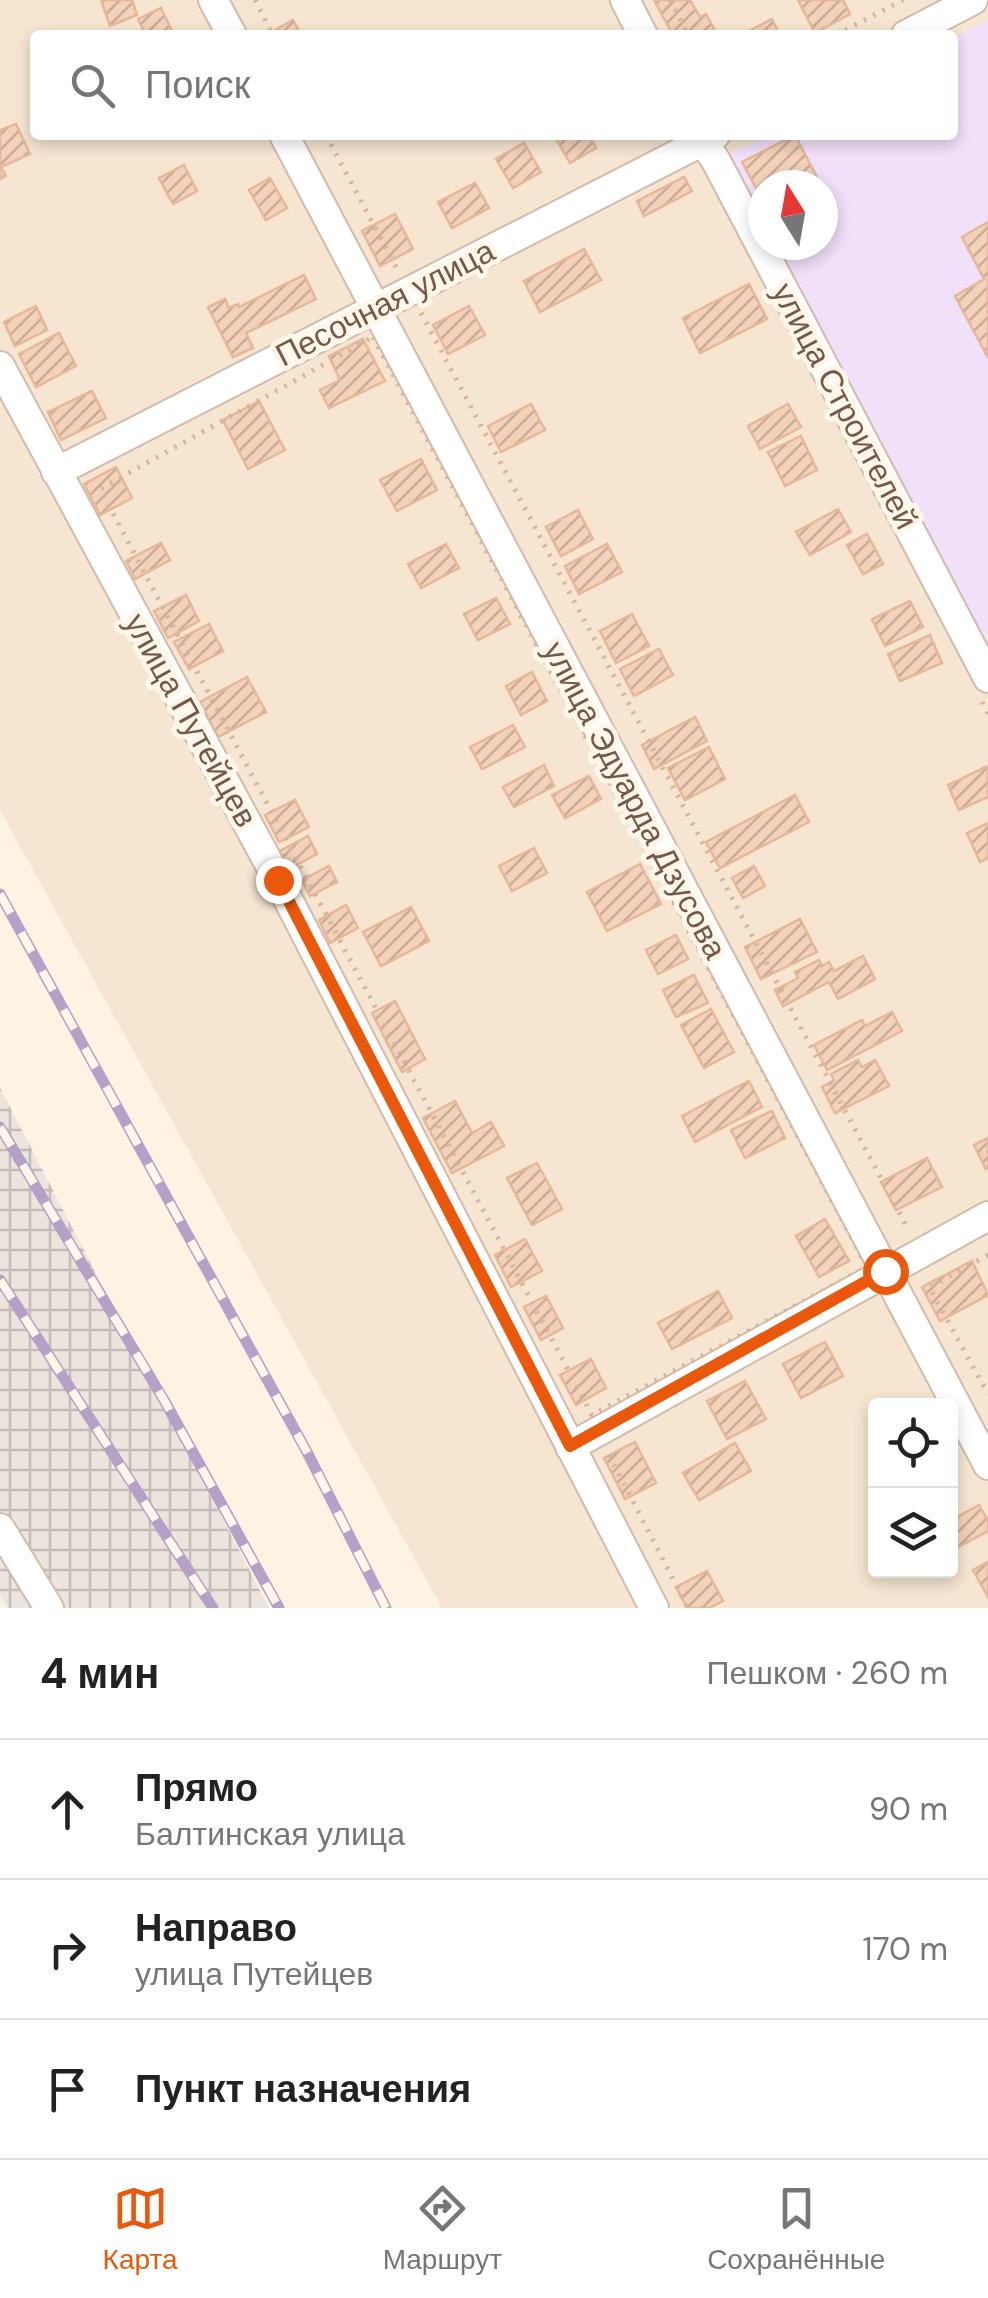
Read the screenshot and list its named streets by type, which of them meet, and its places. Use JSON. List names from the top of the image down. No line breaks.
{"streets":{"street":["Песочная улица","улица Строителей","улица Путейцев","улица Эдуарда Дзусова"]},"crossings":[["Песочная улица","улица Путейцев"],["Песочная улица","улица Эдуарда Дзусова"]],"north":"top","page":{"search":"Поиск","heading":["4 мин","Пешком · 260 m"],"list":[["Прямо","Балтинская улица","90 m"],["Направо","улица Путейцев","170 m"],"Пункт назначения"],"nav":["Карта","Маршрут","Сохранённые"]}}
